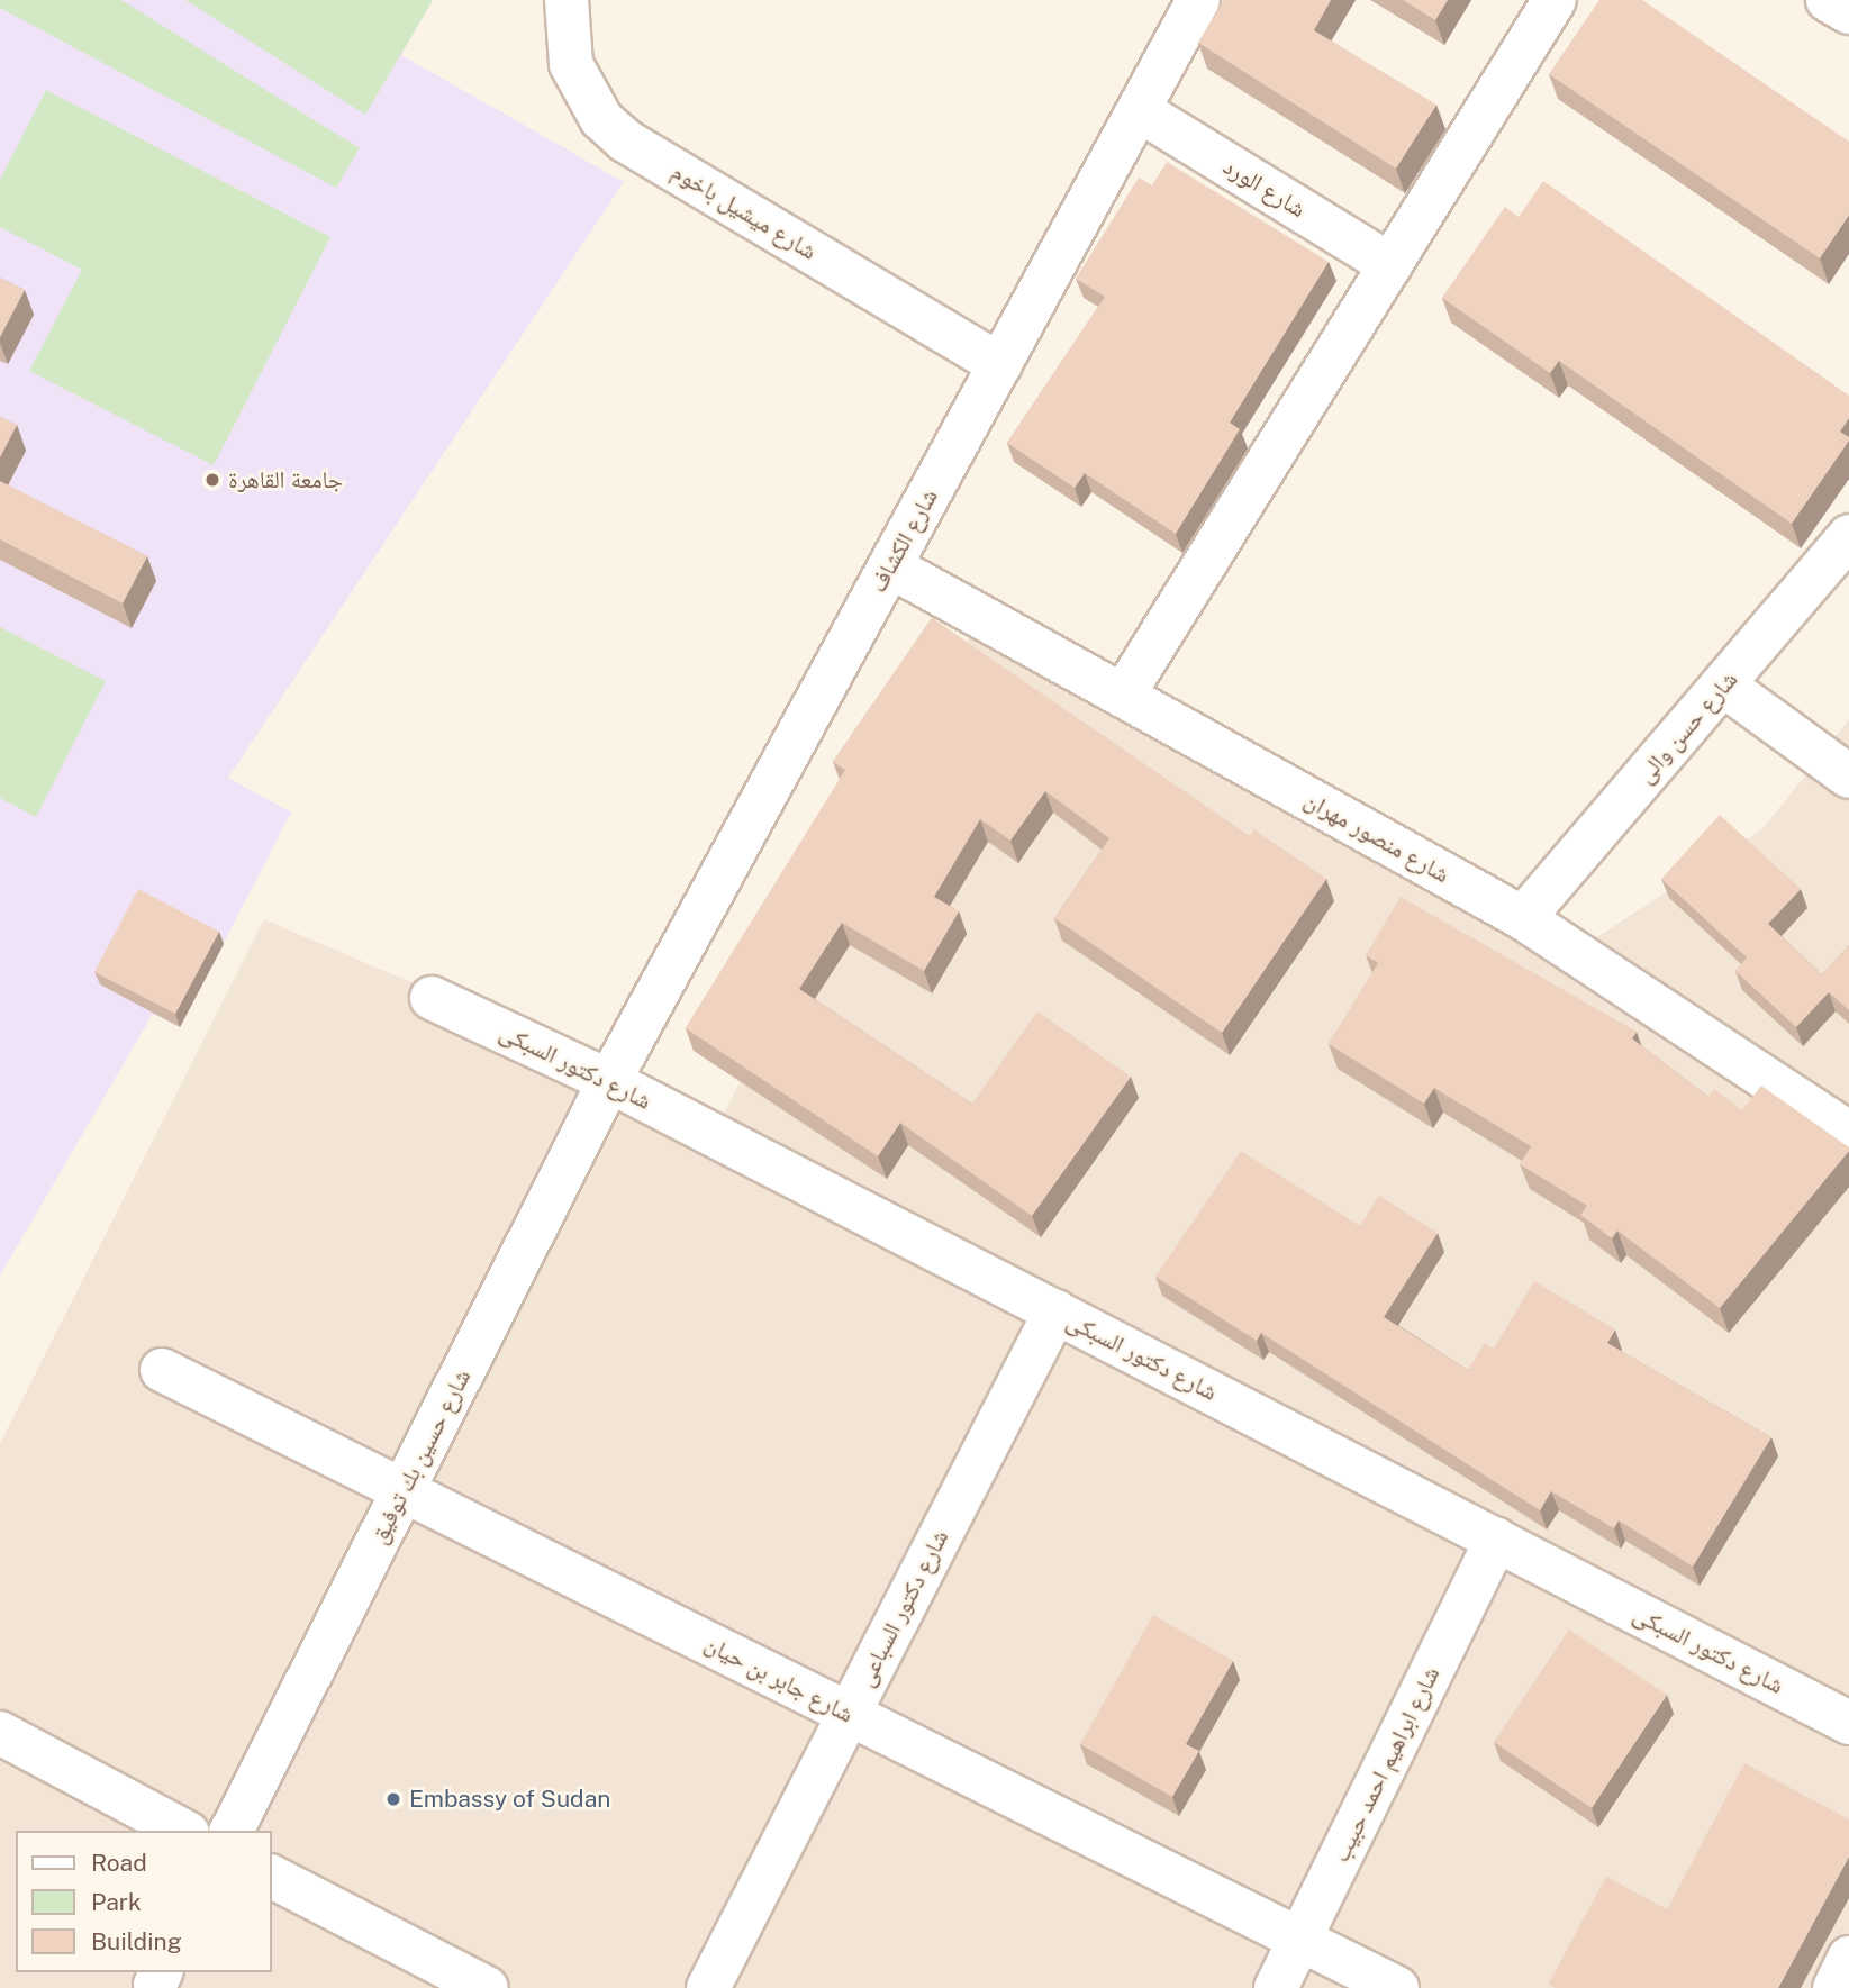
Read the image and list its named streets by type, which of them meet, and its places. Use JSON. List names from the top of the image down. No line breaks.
{"streets":{"street":["شارع الورد","شارع ميشيل باخوم","شارع الكشاف","شارع حسن والى","شارع منصور مهران","شارع دكتور السبكى","شارع حسين بك توفيق","شارع دكتور السباعى","شارع جابر بن حيان","شارع ابراهيم احمد حبيب"]},"crossings":[["شارع الورد","شارع الكشاف"],["شارع ميشيل باخوم","شارع الكشاف"],["شارع الكشاف","شارع منصور مهران"],["شارع الكشاف","شارع دكتور السبكى"],["شارع الكشاف","شارع حسين بك توفيق"],["شارع حسن والى","شارع منصور مهران"],["شارع دكتور السبكى","شارع حسين بك توفيق"],["شارع دكتور السبكى","شارع دكتور السباعى"],["شارع دكتور السبكى","شارع ابراهيم احمد حبيب"],["شارع حسين بك توفيق","شارع جابر بن حيان"],["شارع دكتور السباعى","شارع جابر بن حيان"],["شارع جابر بن حيان","شارع ابراهيم احمد حبيب"]],"places":["جامعة القاهرة","Embassy of Sudan"],"legend":["Road","Park","Building"]}
